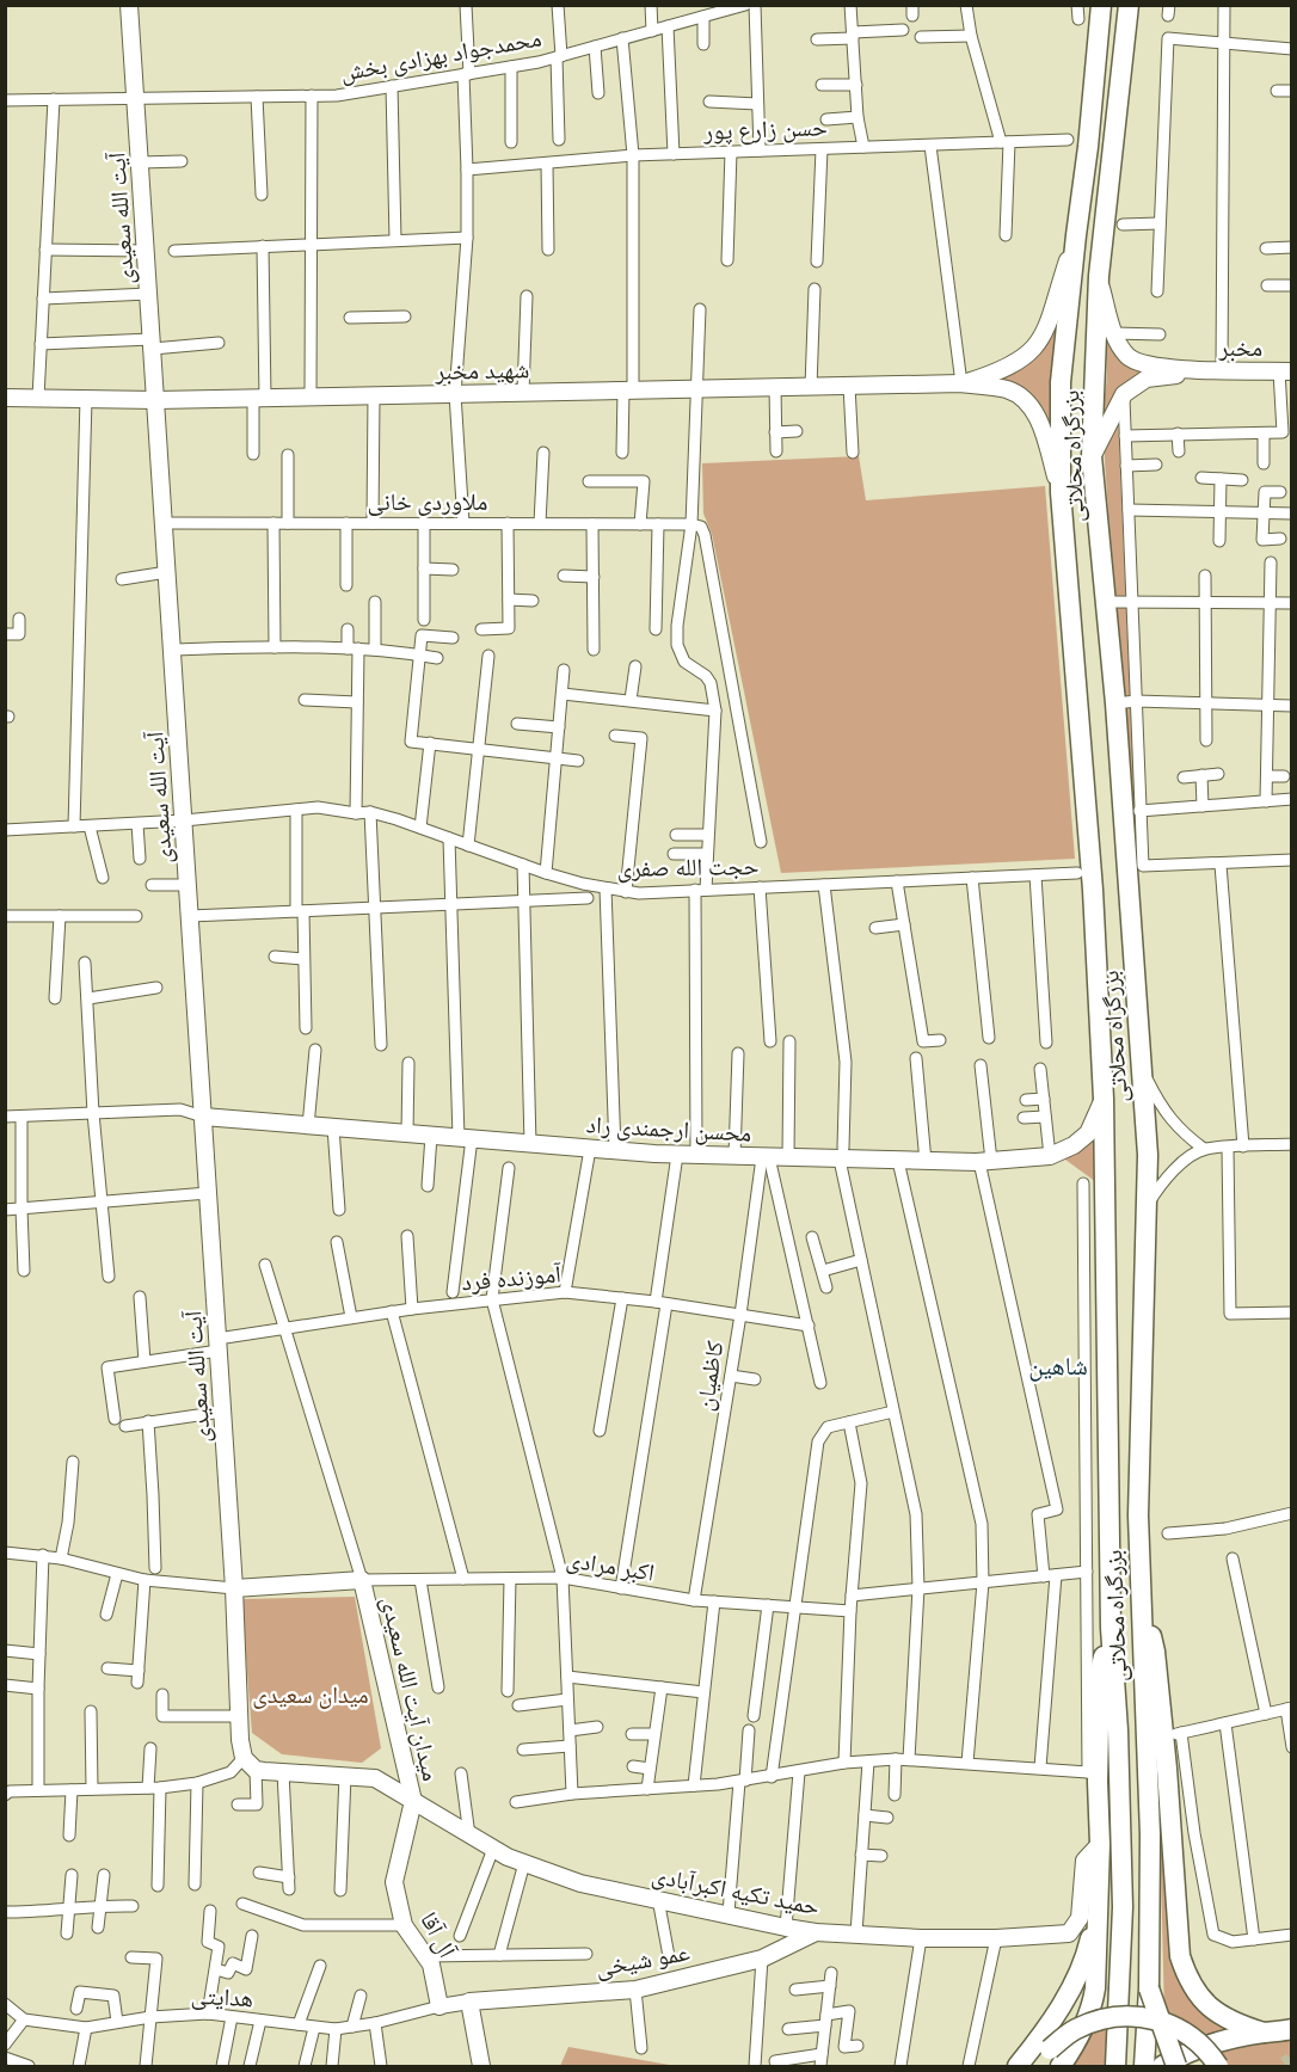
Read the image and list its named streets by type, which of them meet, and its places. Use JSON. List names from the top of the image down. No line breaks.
{"streets":{"highway":["بزرگراه محلاتی"],"main road":["آیت الله سعیدی","مخبر","شهید مخبر","محسن ارجمندی راد","میدان آیت الله سعیدی","حمید تکیه اکبرآبادی","آل آقا","عمو شیخی"],"street":["محمدجواد بهزادی بخش","حسن زارع پور","ملاوردی خانی","حجت الله صفری","آموزنده فرد","کاظمیان","اکبر مرادی","هدایتی"]},"crossings":[["محمدجواد بهزادی بخش","آیت الله سعیدی"],["آیت الله سعیدی","شهید مخبر"],["آیت الله سعیدی","ملاوردی خانی"],["آیت الله سعیدی","حجت الله صفری"],["آیت الله سعیدی","محسن ارجمندی راد"],["آیت الله سعیدی","آموزنده فرد"],["آیت الله سعیدی","میدان آیت الله سعیدی"],["بزرگراه محلاتی","محسن ارجمندی راد"],["محسن ارجمندی راد","کاظمیان"],["آموزنده فرد","کاظمیان"],["کاظمیان","اکبر مرادی"],["اکبر مرادی","میدان آیت الله سعیدی"],["میدان آیت الله سعیدی","حمید تکیه اکبرآبادی"],["میدان آیت الله سعیدی","آل آقا"],["حمید تکیه اکبرآبادی","آل آقا"],["حمید تکیه اکبرآبادی","عمو شیخی"],["آل آقا","هدایتی"]],"districts":["شاهین"],"parks":["میدان سعیدی"]}
